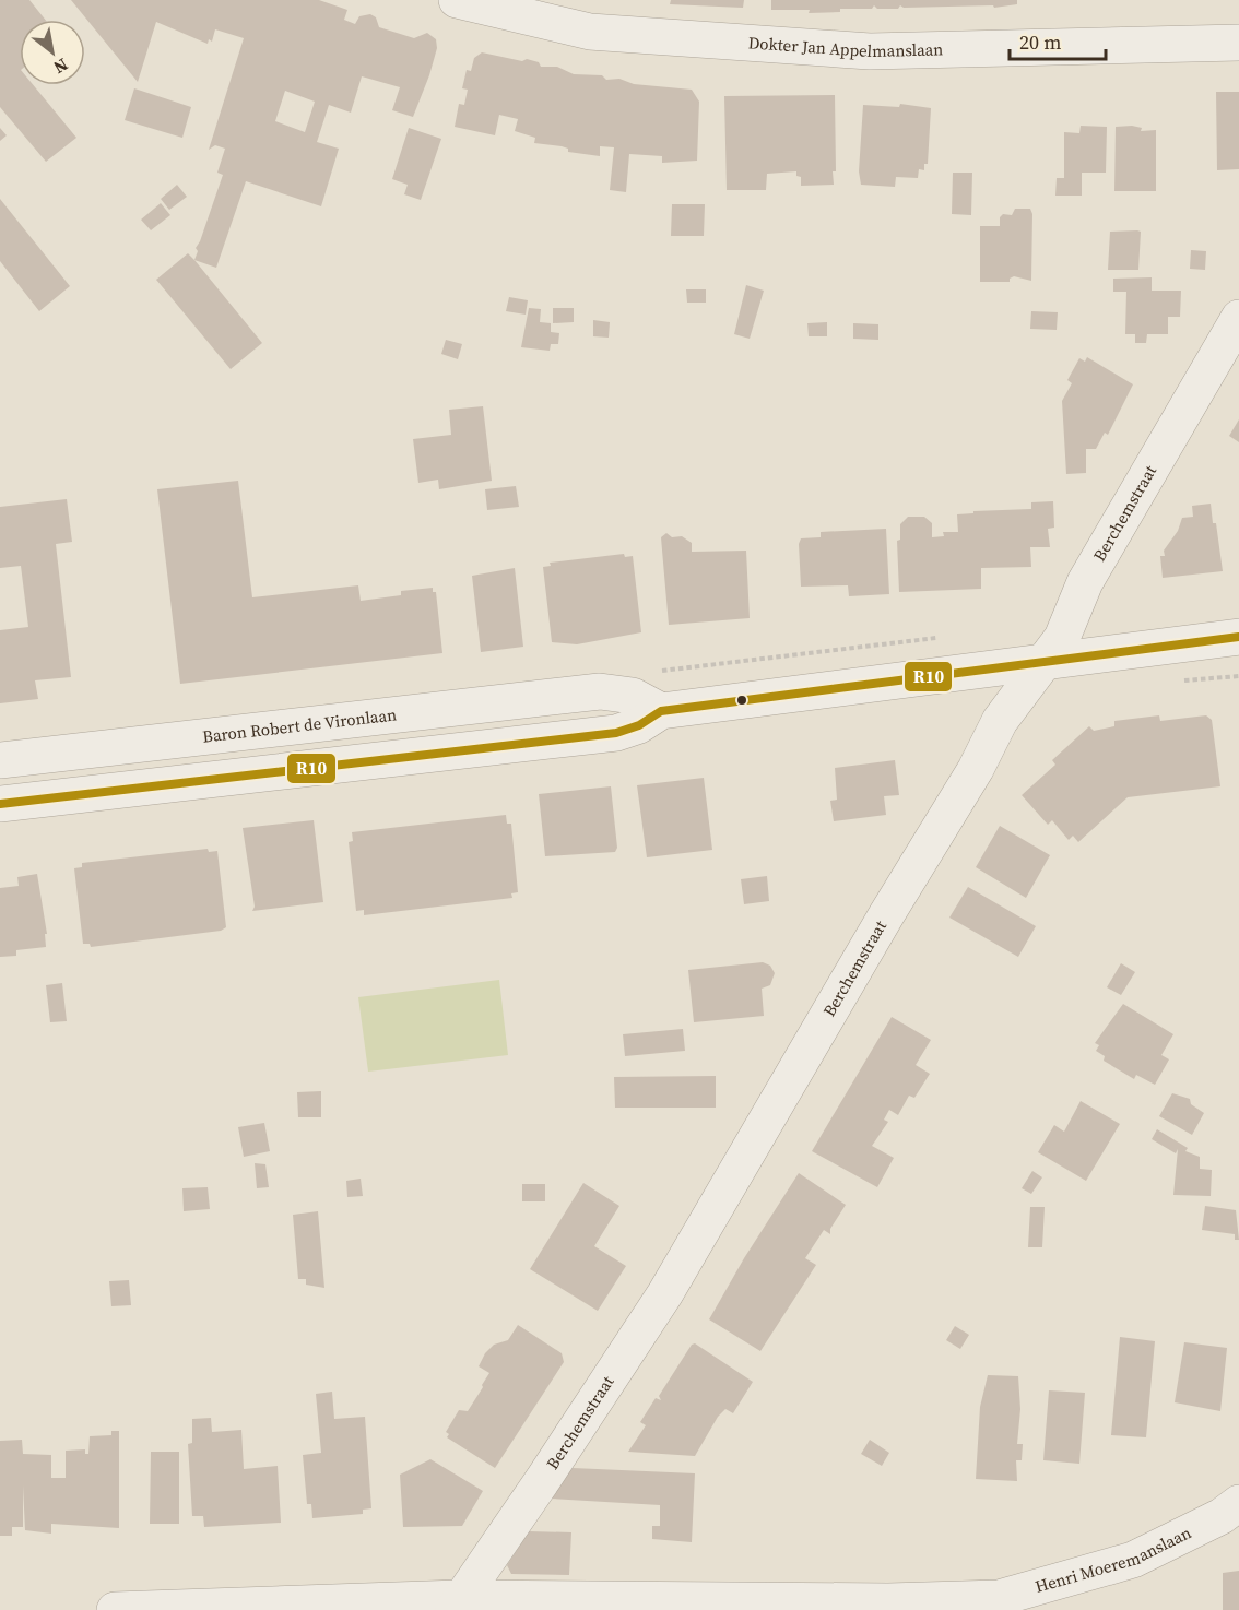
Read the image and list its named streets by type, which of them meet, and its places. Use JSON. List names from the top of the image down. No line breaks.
{"streets":{"street":["Dokter Jan Appelmanslaan","Berchemstraat","Baron Robert de Vironlaan","Henri Moeremanslaan"]},"crossings":[["Berchemstraat","Henri Moeremanslaan"]],"lines":["transit line R10"],"scale_bar":"20 m","north":"bottom right"}
